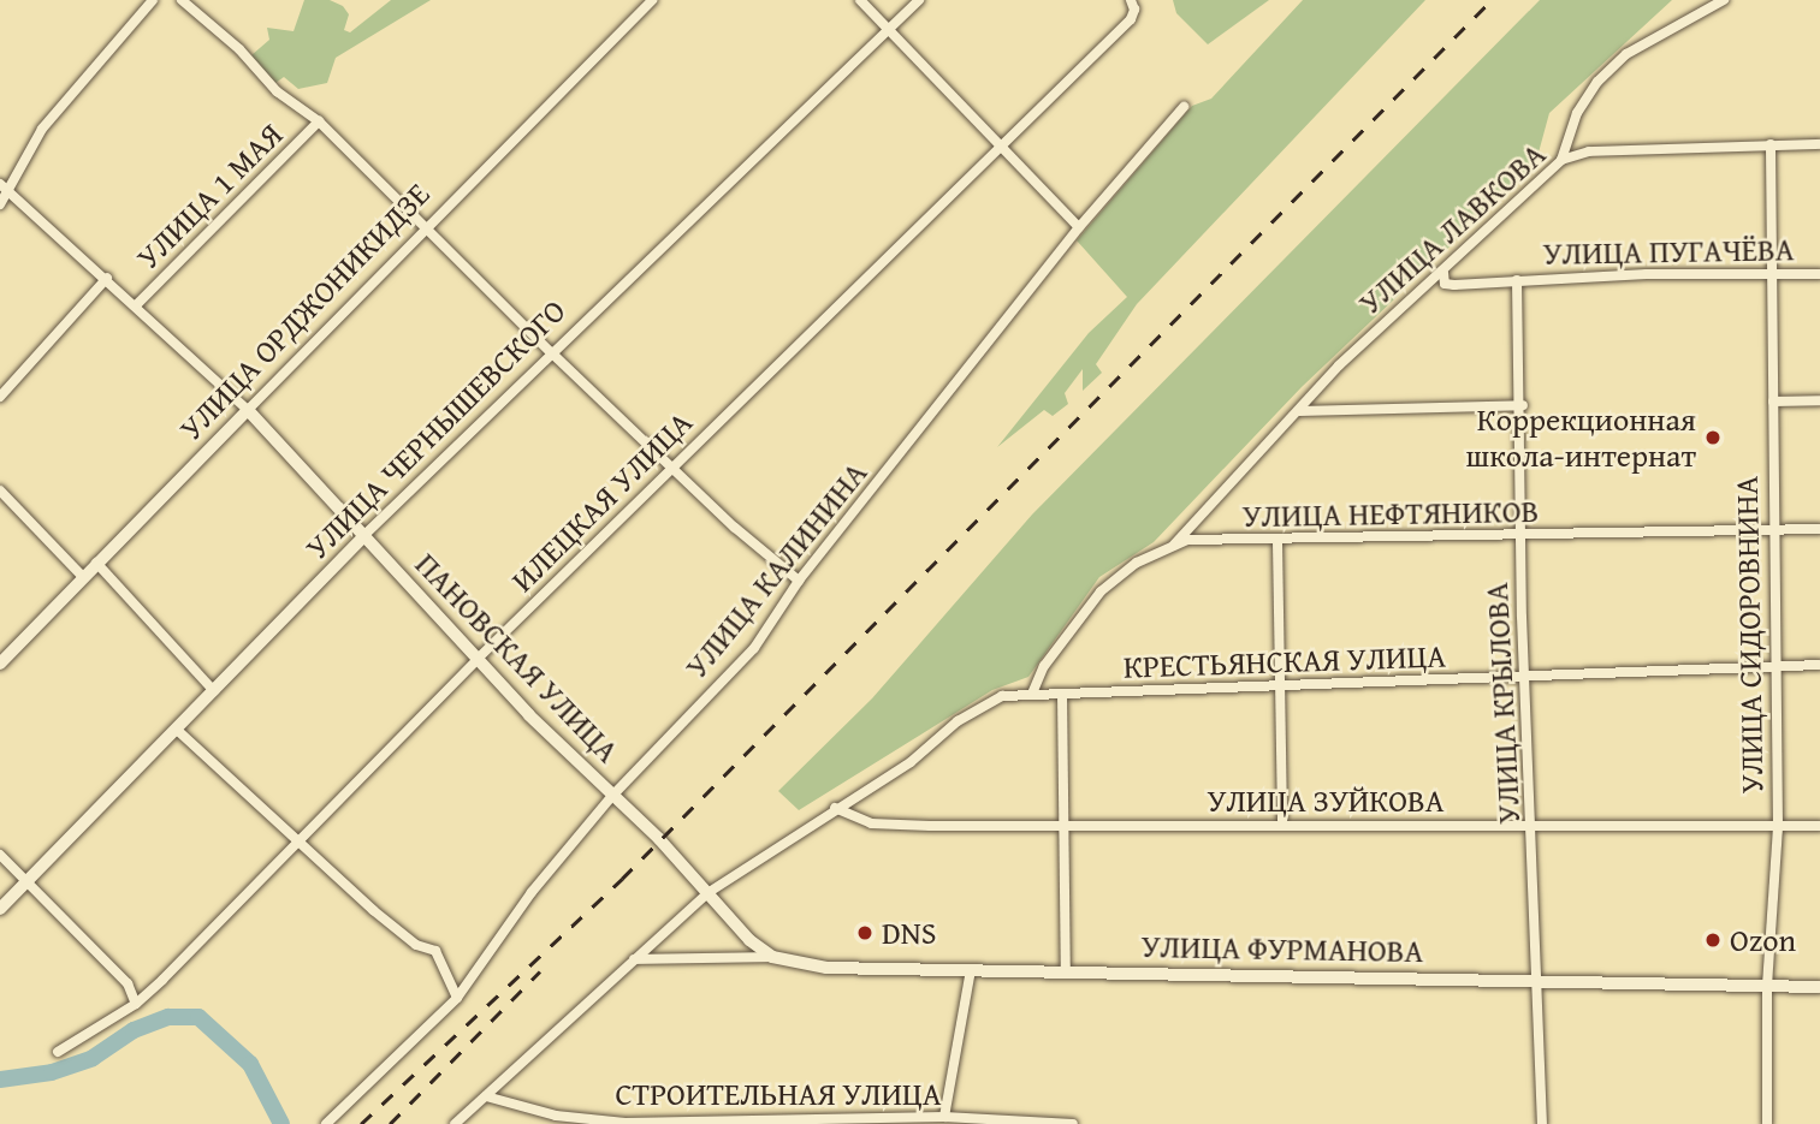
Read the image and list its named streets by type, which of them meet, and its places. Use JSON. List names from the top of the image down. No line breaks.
{"streets":{"main road":["УЛИЦА ОРДЖОНИКИДЗЕ","УЛИЦА ЧЕРНЫШЕВСКОГО","ПАНОВСКАЯ УЛИЦА","УЛИЦА ФУРМАНОВА"],"street":["УЛИЦА 1 МАЯ","УЛИЦА ЛАВКОВА","УЛИЦА ПУГАЧЁВА","ИЛЕЦКАЯ УЛИЦА","УЛИЦА НЕФТЯНИКОВ","УЛИЦА КАЛИНИНА","УЛИЦА СИДОРОВНИНА","КРЕСТЬЯНСКАЯ УЛИЦА","УЛИЦА КРЫЛОВА","УЛИЦА ЗУЙКОВА","СТРОИТЕЛЬНАЯ УЛИЦА"]},"crossings":[["УЛИЦА ЛАВКОВА","УЛИЦА ПУГАЧЁВА"],["УЛИЦА ЛАВКОВА","УЛИЦА НЕФТЯНИКОВ"],["УЛИЦА ЛАВКОВА","УЛИЦА СИДОРОВНИНА"],["УЛИЦА ПУГАЧЁВА","УЛИЦА СИДОРОВНИНА"],["УЛИЦА ПУГАЧЁВА","УЛИЦА КРЫЛОВА"],["УЛИЦА ОРДЖОНИКИДЗЕ","ПАНОВСКАЯ УЛИЦА"],["УЛИЦА ЧЕРНЫШЕВСКОГО","ПАНОВСКАЯ УЛИЦА"],["ИЛЕЦКАЯ УЛИЦА","ПАНОВСКАЯ УЛИЦА"],["УЛИЦА НЕФТЯНИКОВ","УЛИЦА СИДОРОВНИНА"],["УЛИЦА НЕФТЯНИКОВ","КРЕСТЬЯНСКАЯ УЛИЦА"],["УЛИЦА НЕФТЯНИКОВ","УЛИЦА КРЫЛОВА"],["УЛИЦА КАЛИНИНА","ПАНОВСКАЯ УЛИЦА"],["УЛИЦА СИДОРОВНИНА","КРЕСТЬЯНСКАЯ УЛИЦА"],["УЛИЦА СИДОРОВНИНА","УЛИЦА ЗУЙКОВА"],["УЛИЦА СИДОРОВНИНА","УЛИЦА ФУРМАНОВА"],["ПАНОВСКАЯ УЛИЦА","УЛИЦА ФУРМАНОВА"],["КРЕСТЬЯНСКАЯ УЛИЦА","УЛИЦА КРЫЛОВА"],["КРЕСТЬЯНСКАЯ УЛИЦА","УЛИЦА ЗУЙКОВА"],["УЛИЦА КРЫЛОВА","УЛИЦА ЗУЙКОВА"],["УЛИЦА КРЫЛОВА","УЛИЦА ФУРМАНОВА"]],"places":["Коррекционная школа-интернат","DNS","Ozon"]}
